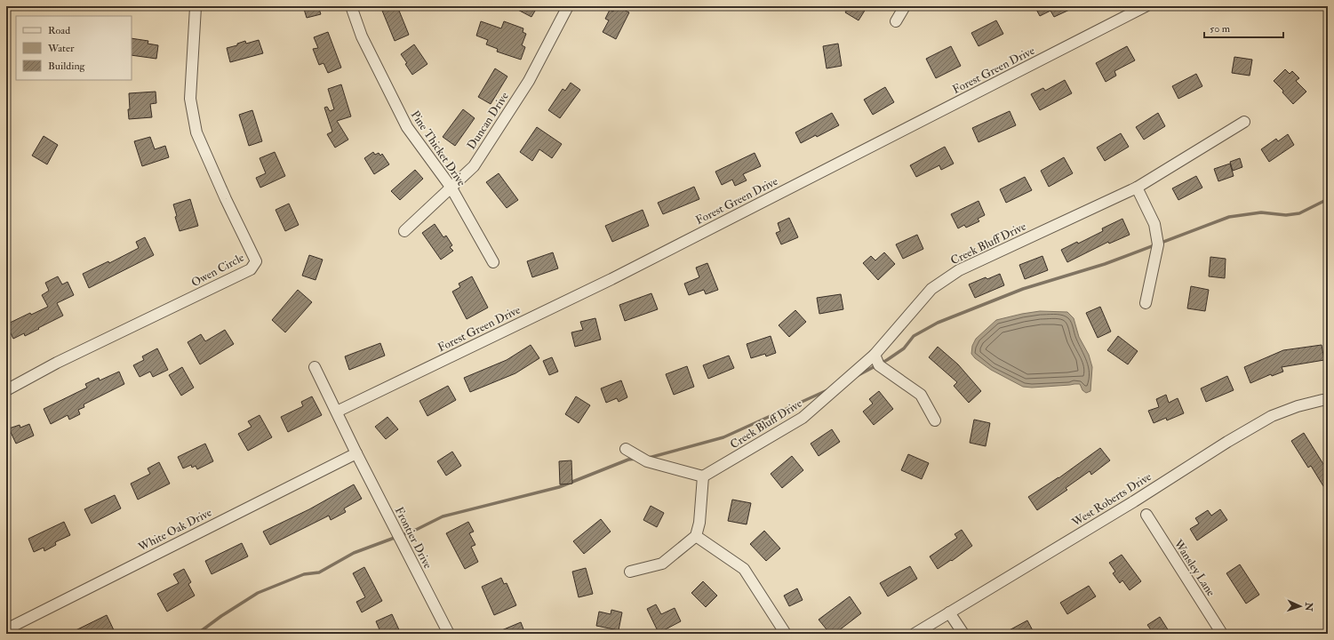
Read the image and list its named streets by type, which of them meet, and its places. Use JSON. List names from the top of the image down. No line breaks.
{"streets":{"street":["Forest Green Drive","Duncan Drive","Pine Thicket Drive","Creek Bluff Drive","Owen Circle","West Roberts Drive","White Oak Drive","Frontier Drive","Wansley Lane"]},"crossings":[["Forest Green Drive","Frontier Drive"],["Duncan Drive","Pine Thicket Drive"],["White Oak Drive","Frontier Drive"]],"legend":["Road","Water","Building"],"scale_bar":"50 m","north":"right"}
